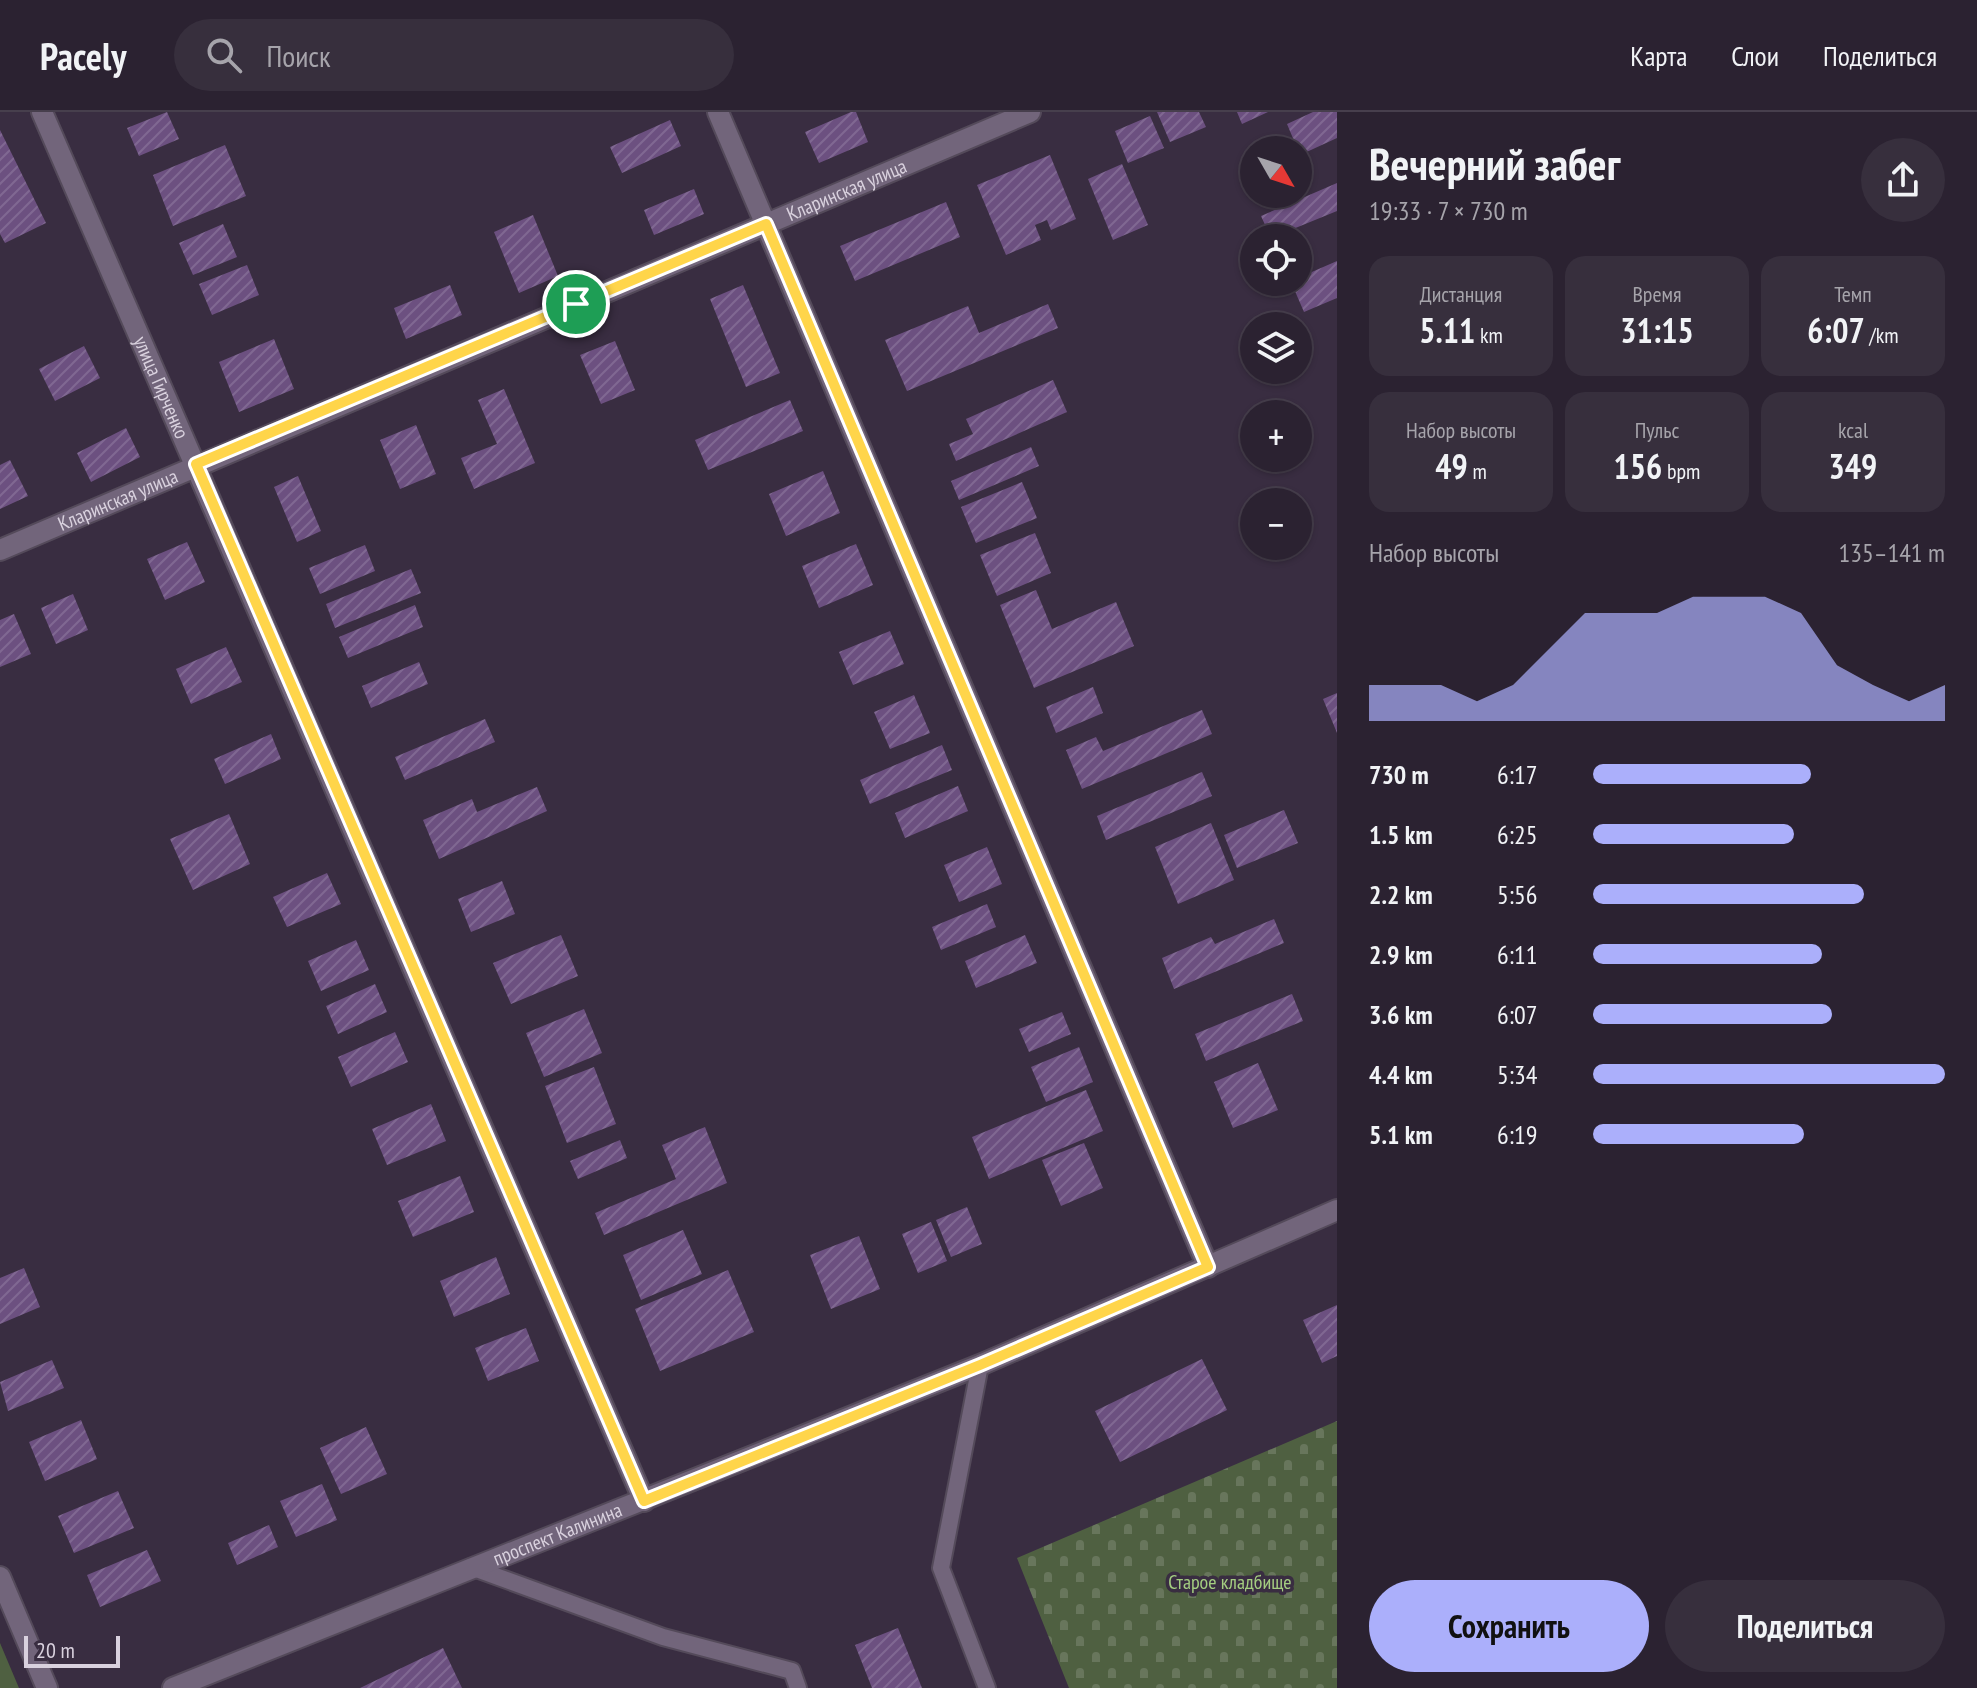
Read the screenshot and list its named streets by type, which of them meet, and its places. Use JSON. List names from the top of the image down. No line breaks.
{"streets":{"street":["Кларинская улица","улица Гирченко","проспект Калинина"]},"crossings":[["Кларинская улица","улица Гирченко"],["улица Гирченко","проспект Калинина"]],"parks":["Старое кладбище"],"scale_bar":"20 m","north":"bottom right","page":{"header":"Pacely","search":"Поиск","nav":["Карта","Слои","Поделиться"],"heading":["Вечерний забег","19:33 · 7 × 730 m"],"map_buttons":["+","−"],"stats":[["Дистанция","5.11 km"],["Время","31:15"],["Темп","6:07 /km"],["Набор высоты","49 m"],["Пульс","156 bpm"],["kcal","349"]],"chart":["Набор высоты","135–141 m"],"list":[{"name":"730 m","note":"6:17"},{"name":"1.5 km","note":"6:25"},{"name":"2.2 km","note":"5:56"},{"name":"2.9 km","note":"6:11"},{"name":"3.6 km","note":"6:07"},{"name":"4.4 km","note":"5:34"},{"name":"5.1 km","note":"6:19"}],"buttons":["Сохранить","Поделиться"],"scale":"20 m"}}
